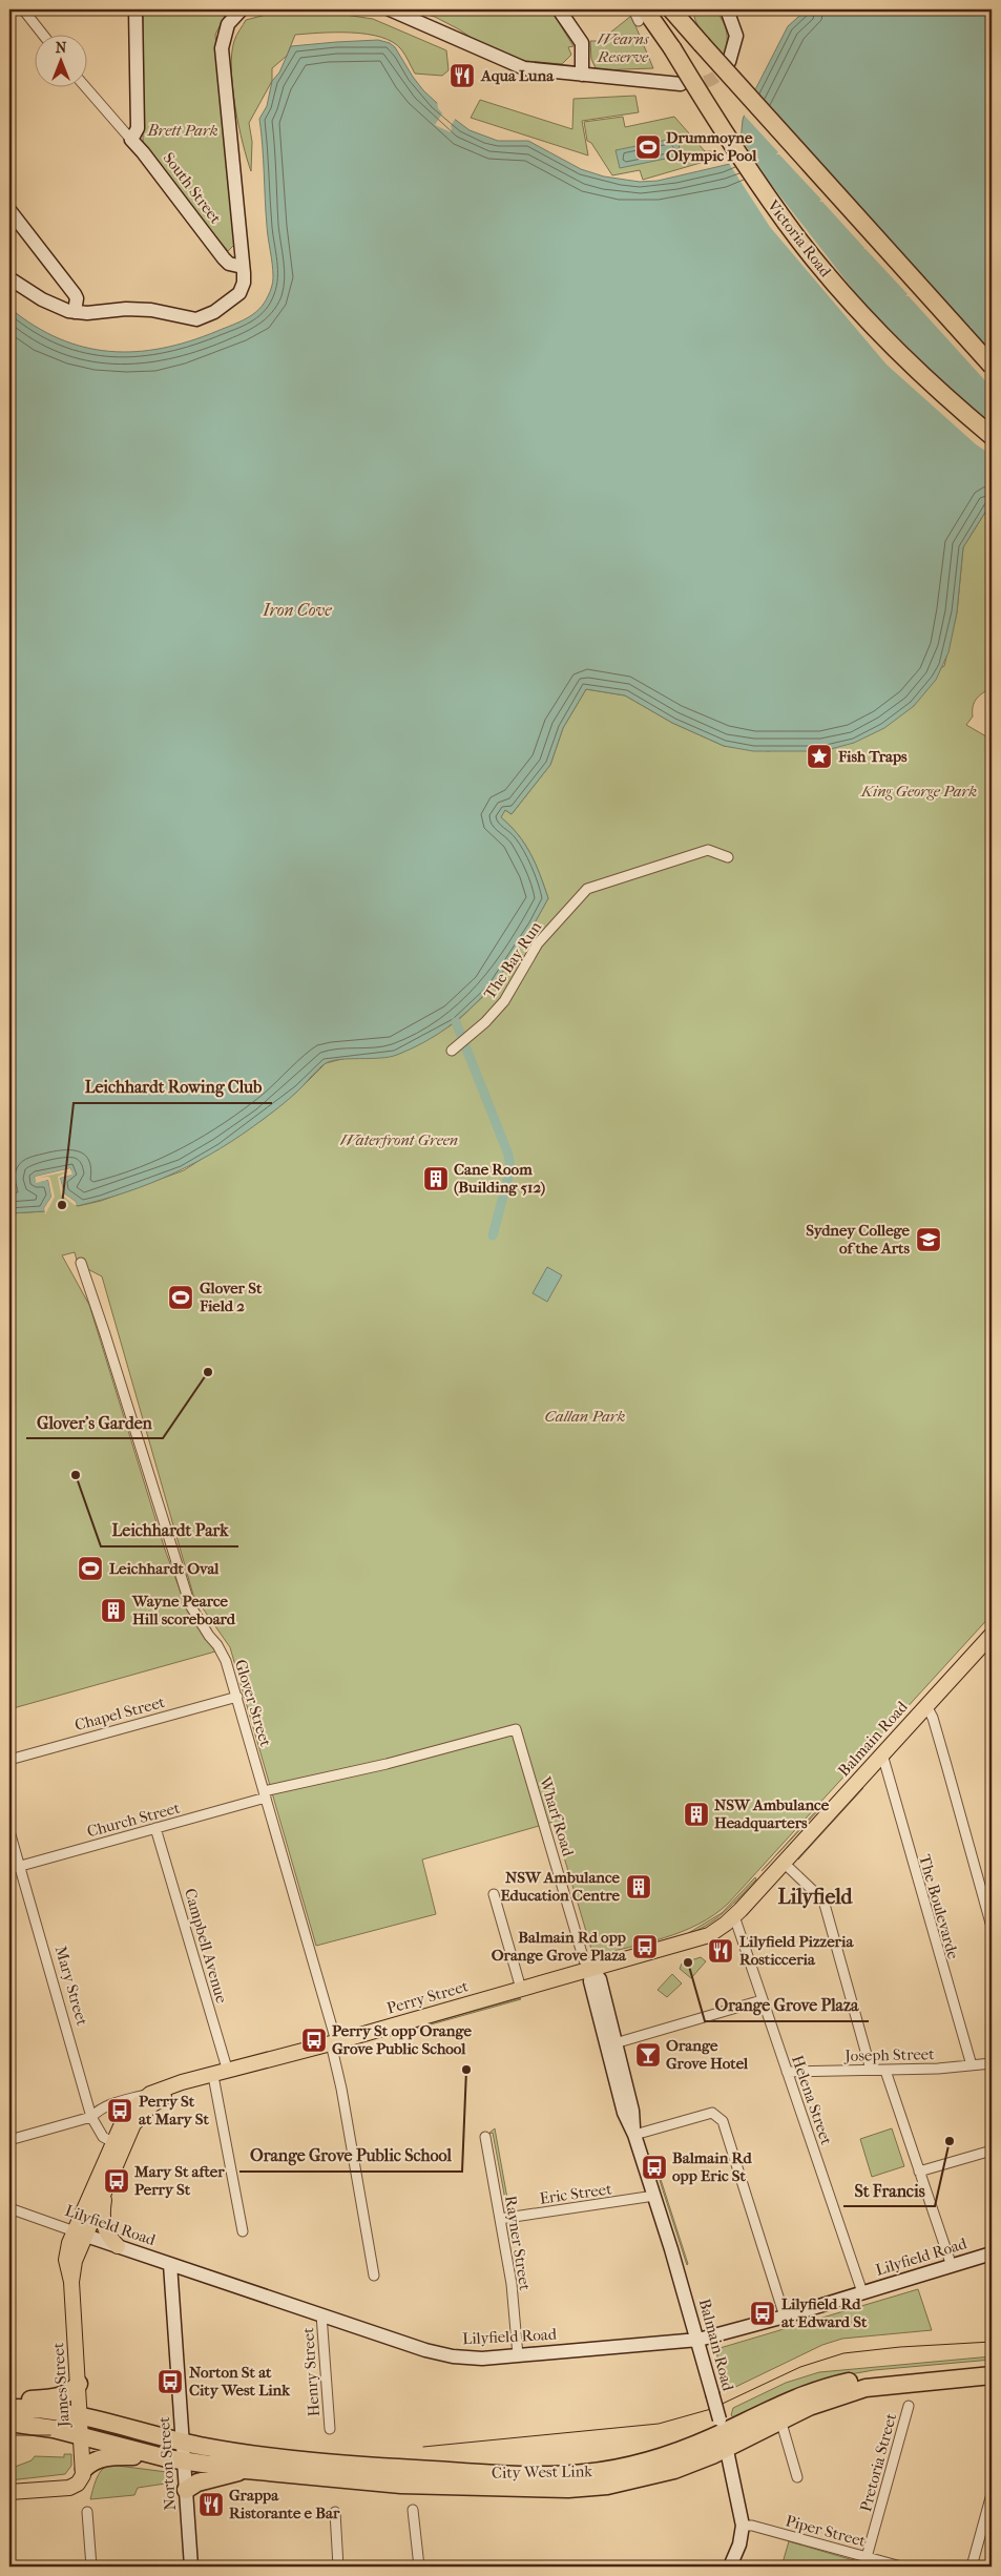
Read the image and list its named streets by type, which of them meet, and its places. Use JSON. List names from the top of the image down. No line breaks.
{"streets":{"highway":["Victoria Road","City West Link"],"main road":["South Street","Balmain Road","Perry Street","Lilyfield Road","James Street","Norton Street"],"street":["The Bay Run","Glover Street","Chapel Street","Wharf Road","Church Street","The Boulevarde","Campbell Avenue","Mary Street","Joseph Street","Helena Street","Eric Street","Rayner Street","Henry Street","Pretoria Street","Piper Street"]},"crossings":[["Glover Street","Chapel Street"],["Glover Street","Church Street"],["Glover Street","Perry Street"],["Balmain Road","Wharf Road"],["Balmain Road","The Boulevarde"],["Balmain Road","Perry Street"],["Balmain Road","Helena Street"],["Balmain Road","Eric Street"],["Balmain Road","Lilyfield Road"],["Balmain Road","City West Link"],["Balmain Road","Piper Street"],["Wharf Road","Church Street"],["Wharf Road","Perry Street"],["Church Street","Campbell Avenue"],["Church Street","Mary Street"],["The Boulevarde","Joseph Street"],["Campbell Avenue","Perry Street"],["Mary Street","Perry Street"],["Joseph Street","Helena Street"],["Helena Street","Lilyfield Road"],["Eric Street","Rayner Street"],["Lilyfield Road","Rayner Street"],["Lilyfield Road","Henry Street"],["Lilyfield Road","James Street"],["Lilyfield Road","Norton Street"],["James Street","City West Link"],["Pretoria Street","Piper Street"],["Norton Street","City West Link"]],"districts":["Lilyfield"],"water":["Iron Cove"],"parks":["Wearns Reserve","Brett Park","King George Park","Waterfront Green","Callan Park"],"places":{"restaurant":["Aqua Luna","Lilyfield Pizzeria Rosticceria","Grappa Ristorante e Bar"],"sports":["Drummoyne Olympic Pool","Glover St Field 2","Leichhardt Oval"],"place":["Fish Traps"],"building":["Cane Room (Building 512)","Wayne Pearce Hill scoreboard","NSW Ambulance Headquarters","NSW Ambulance Education Centre"],"other":["Leichhardt Rowing Club","Glover's Garden","Leichhardt Park","Orange Grove Plaza","Orange Grove Public School","St Francis"],"school or university":["Sydney College of the Arts"],"bus stop":["Balmain Rd opp Orange Grove Plaza","Perry St opp Orange Grove Public School","Perry St at Mary St","Balmain Rd opp Eric St","Mary St after Perry St","Lilyfield Rd at Edward St","Norton St at City West Link"],"bar":["Orange Grove Hotel"]},"north":"top"}
